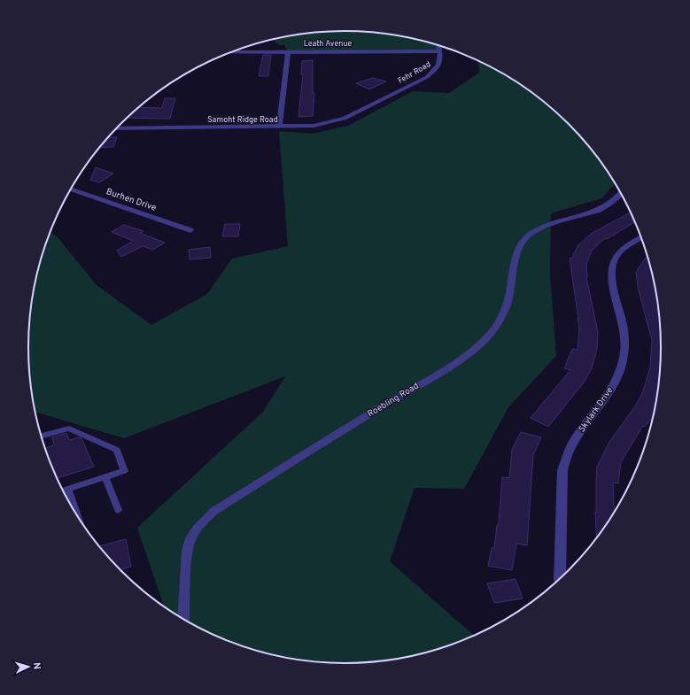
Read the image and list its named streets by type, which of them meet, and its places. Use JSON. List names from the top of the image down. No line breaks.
{"streets":{"street":["Leath Avenue","Fehr Road","Samoht Ridge Road","Burhen Drive","Roebling Road","Skylark Drive"]},"crossings":[["Leath Avenue","Fehr Road"],["Fehr Road","Samoht Ridge Road"]],"north":"right"}
